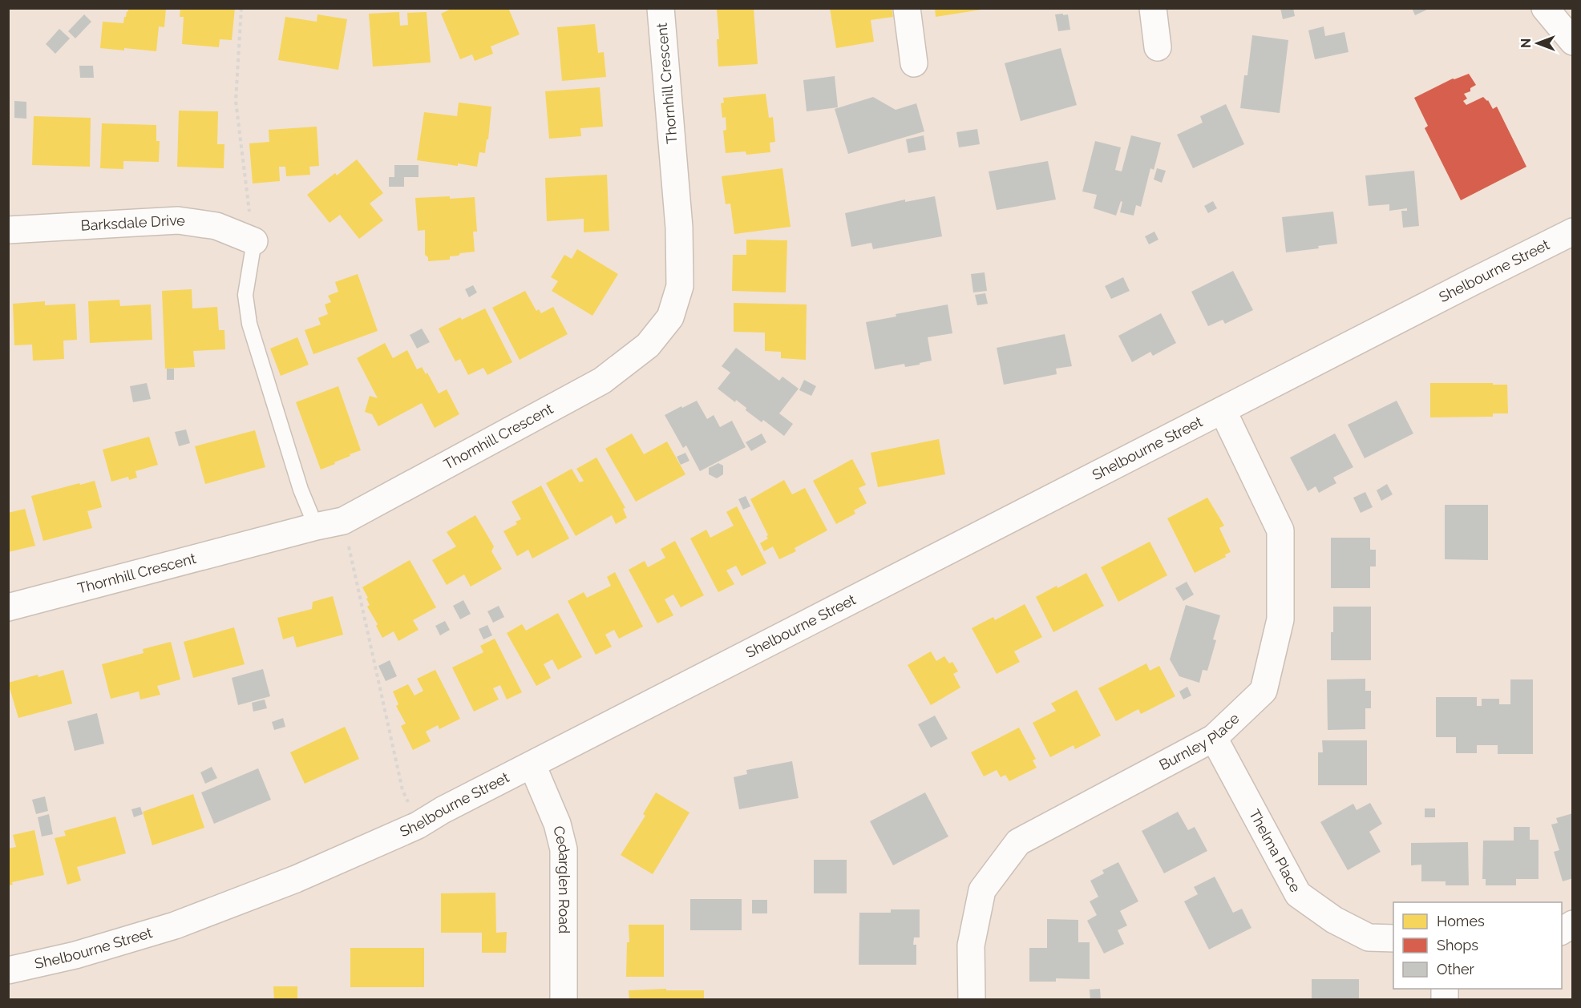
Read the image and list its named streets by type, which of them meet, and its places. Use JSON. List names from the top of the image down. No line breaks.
{"streets":{"street":["Thornhill Crescent","Barksdale Drive","Shelbourne Street","Burnley Place","Thelma Place","Cedarglen Road"]},"crossings":[["Shelbourne Street","Burnley Place"],["Shelbourne Street","Cedarglen Road"],["Burnley Place","Thelma Place"]],"legend":["Homes","Shops","Other"],"north":"left"}
